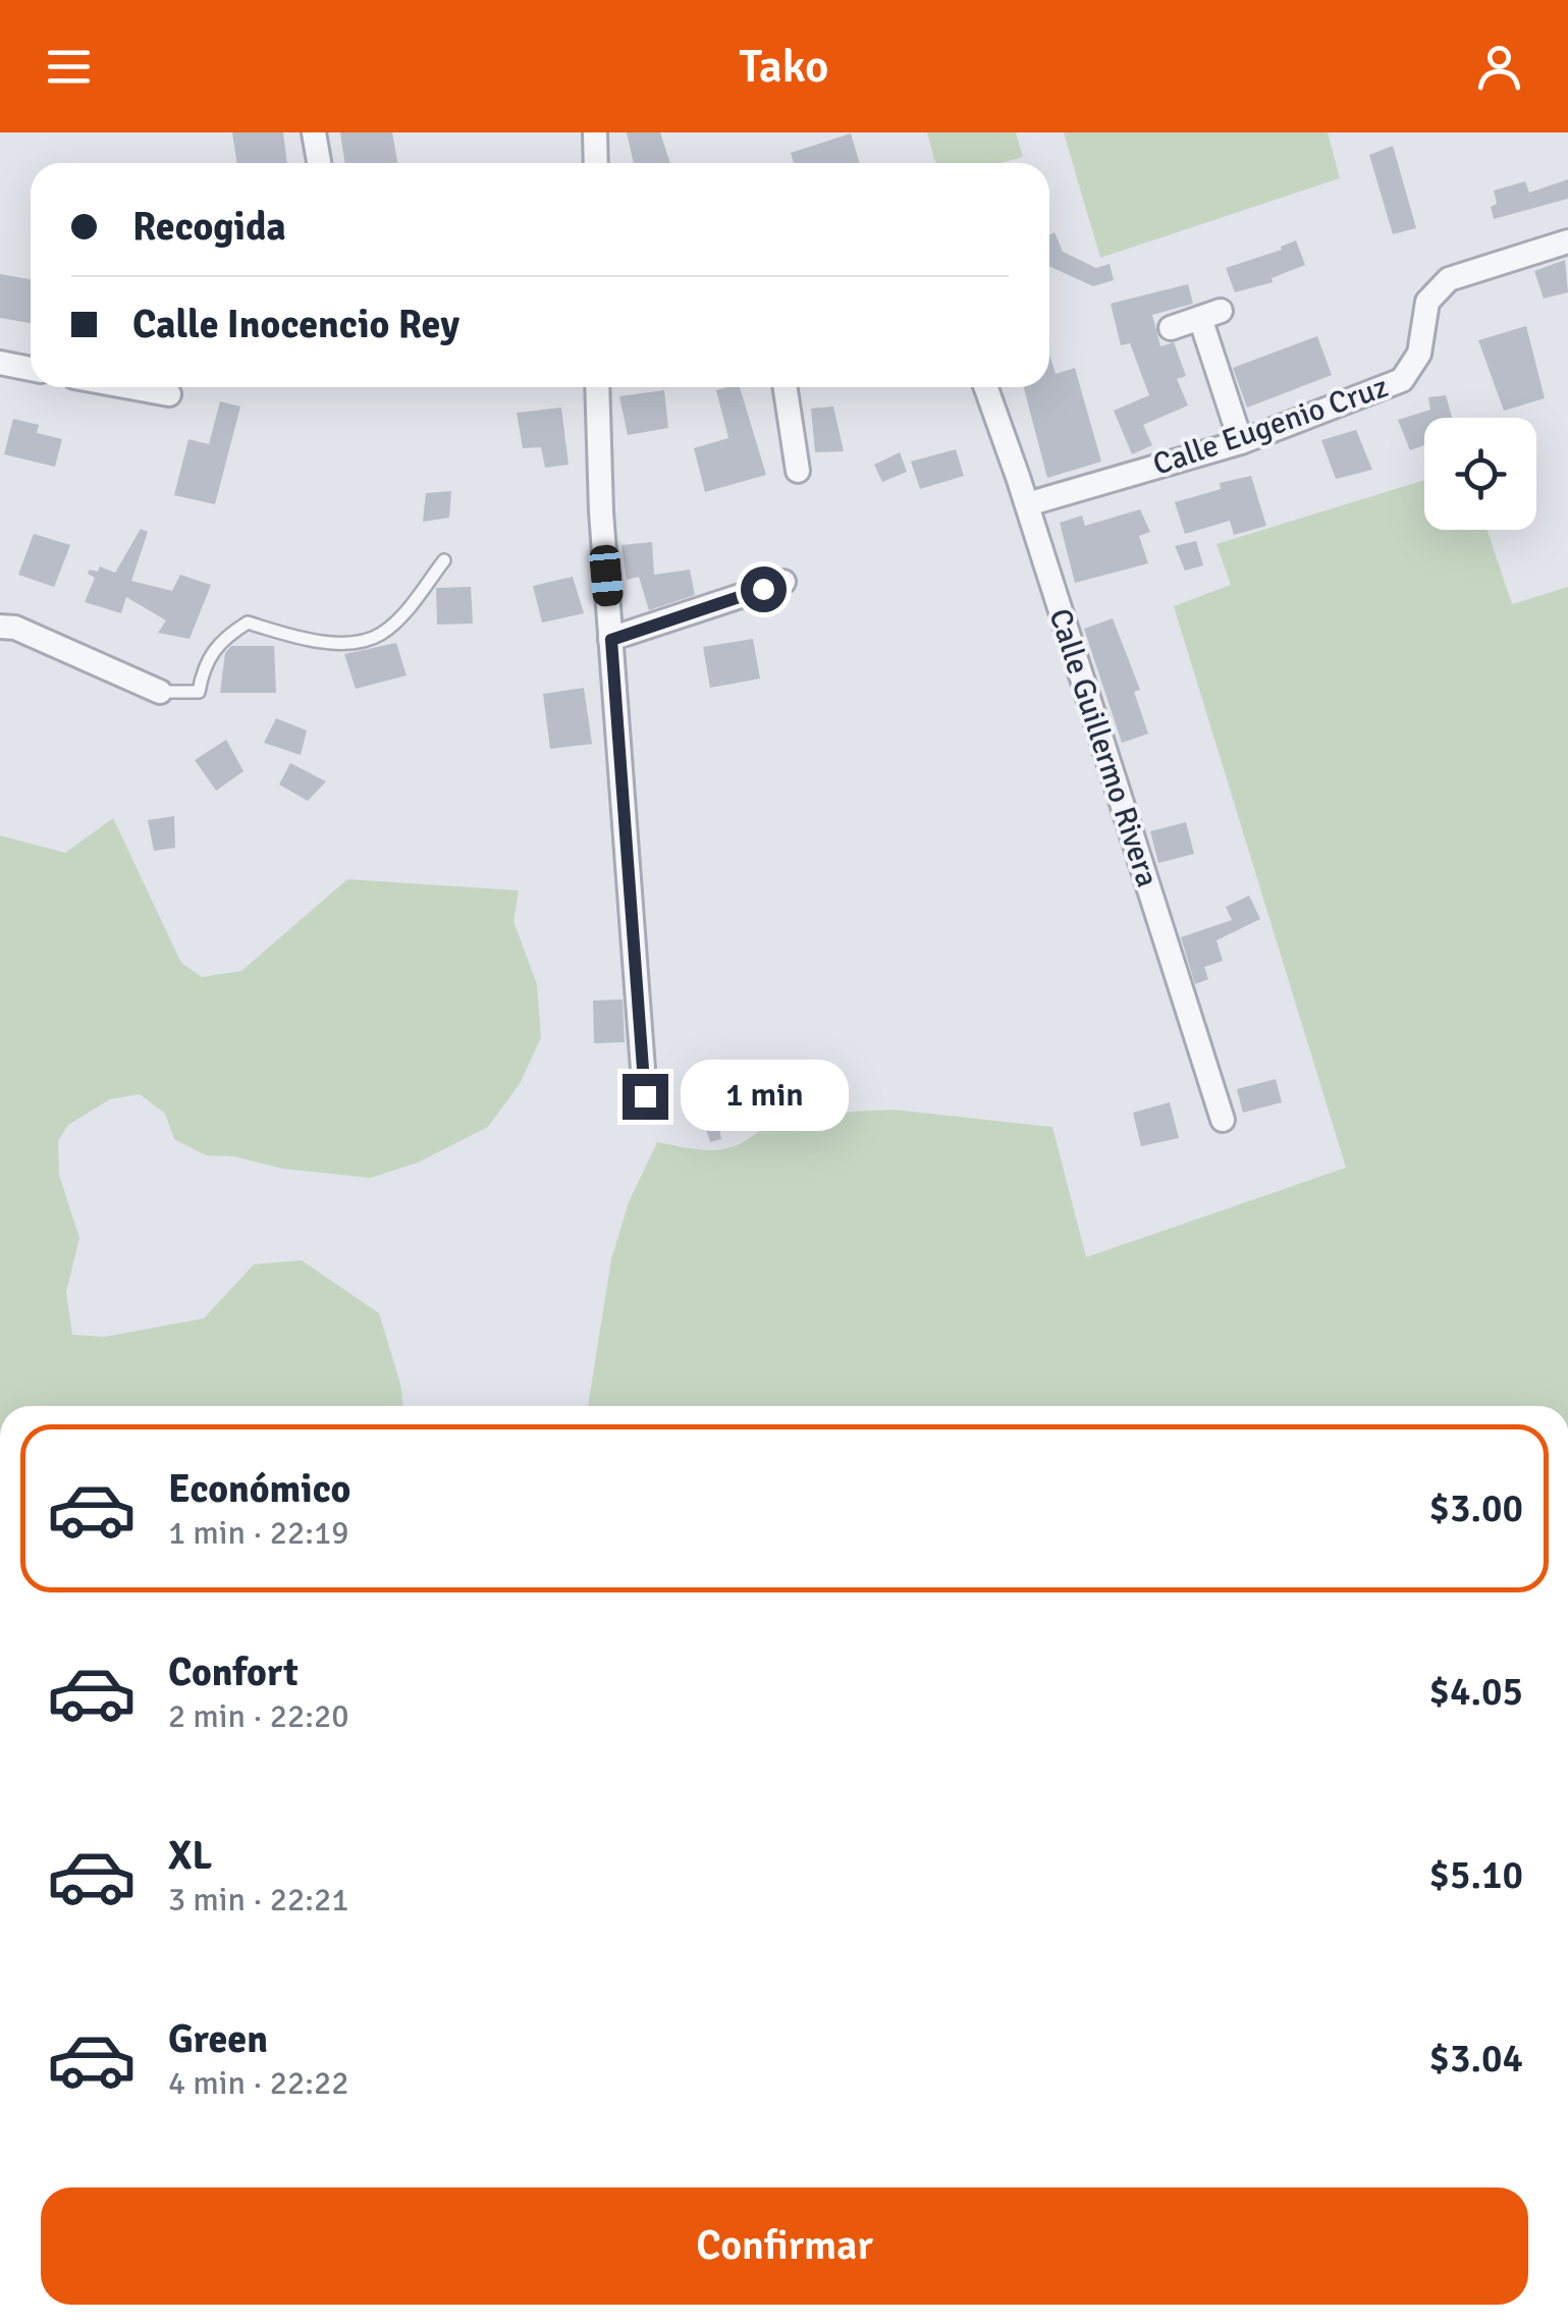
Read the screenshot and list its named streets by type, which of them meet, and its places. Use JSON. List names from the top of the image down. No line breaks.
{"streets":{"street":["Calle Eugenio Cruz","Calle Guillermo Rivera"]},"crossings":[["Calle Eugenio Cruz","Calle Guillermo Rivera"]],"page":{"header":"Tako","banner":["Recogida","Calle Inocencio Rey"],"bubble":"1 min","list":[{"name":"Económico","note":"1 min · 22:19","value":"$3.00"},{"name":"Confort","note":"2 min · 22:20","value":"$4.05"},{"name":"XL","note":"3 min · 22:21","value":"$5.10"},{"name":"Green","note":"4 min · 22:22","value":"$3.04"}],"buttons":"Confirmar"}}
